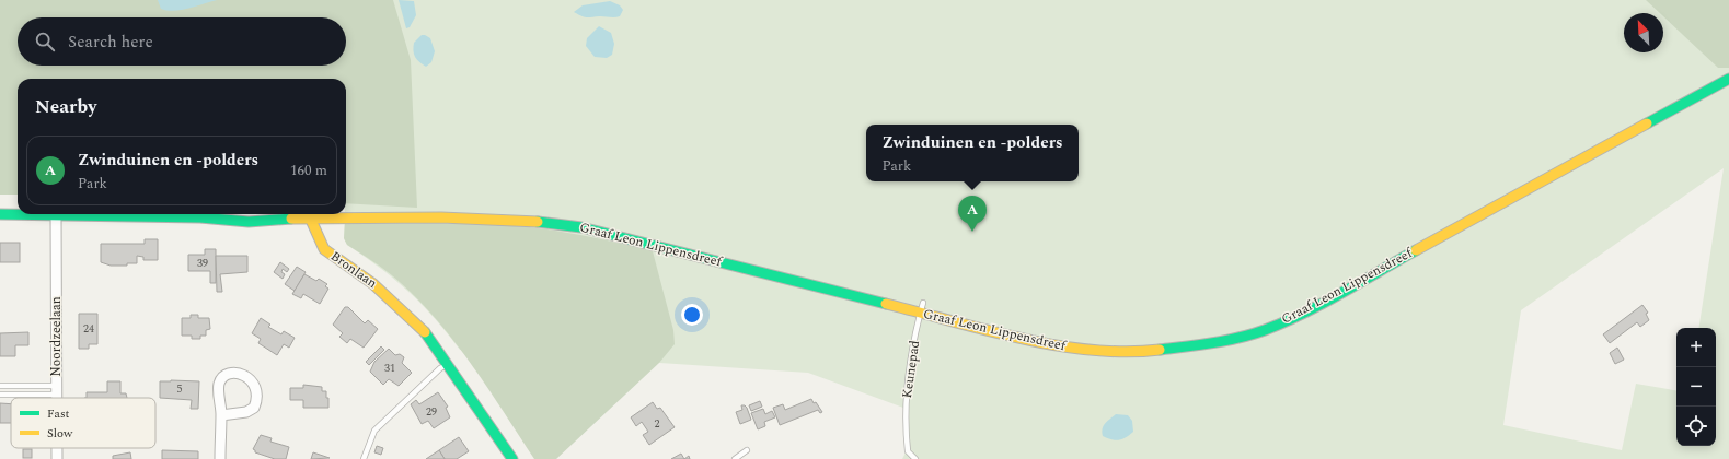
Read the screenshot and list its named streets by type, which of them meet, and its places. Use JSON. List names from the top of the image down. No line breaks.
{"streets":{"street":["Graaf Leon Lippensdreef","Bronlaan","Noordzeelaan"],"lane":["Keunepad"]},"crossings":[["Graaf Leon Lippensdreef","Bronlaan"],["Graaf Leon Lippensdreef","Keunepad"]],"house_numbers":["39","24","31","5","29","2"],"legend":["Fast","Slow"],"north":"top left","page":{"search":"Search here","heading":"Nearby","popup":["Zwinduinen en -polders","Park"],"list":[{"mark":"A","name":"Zwinduinen en -polders","note":"Park","value":"160 m"}],"pins":"A","map_buttons":["+","−"]}}
